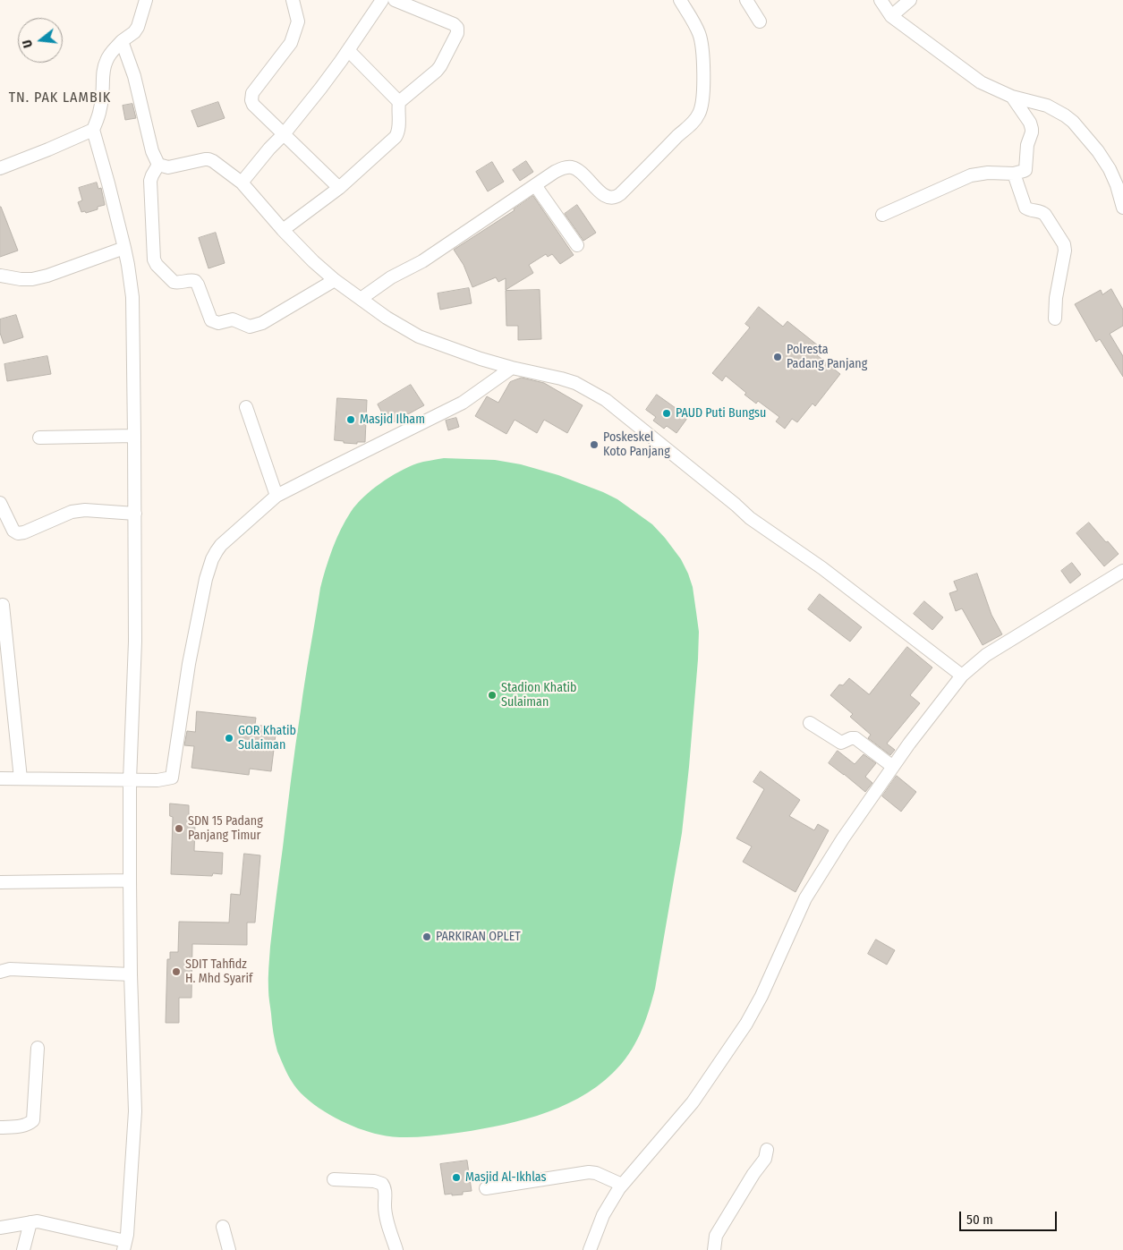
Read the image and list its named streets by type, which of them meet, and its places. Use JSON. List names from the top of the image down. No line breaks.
{"districts":["TN. PAK LAMBIK"],"places":["Polresta Padang Panjang","PAUD Puti Bungsu","Masjid Ilham","Poskeskel Koto Panjang","Stadion Khatib Sulaiman","GOR Khatib Sulaiman","SDN 15 Padang Panjang Timur","PARKIRAN OPLET","SDIT Tahfidz H. Mhd Syarif","Masjid Al-Ikhlas"],"scale_bar":"50 m","north":"left"}
